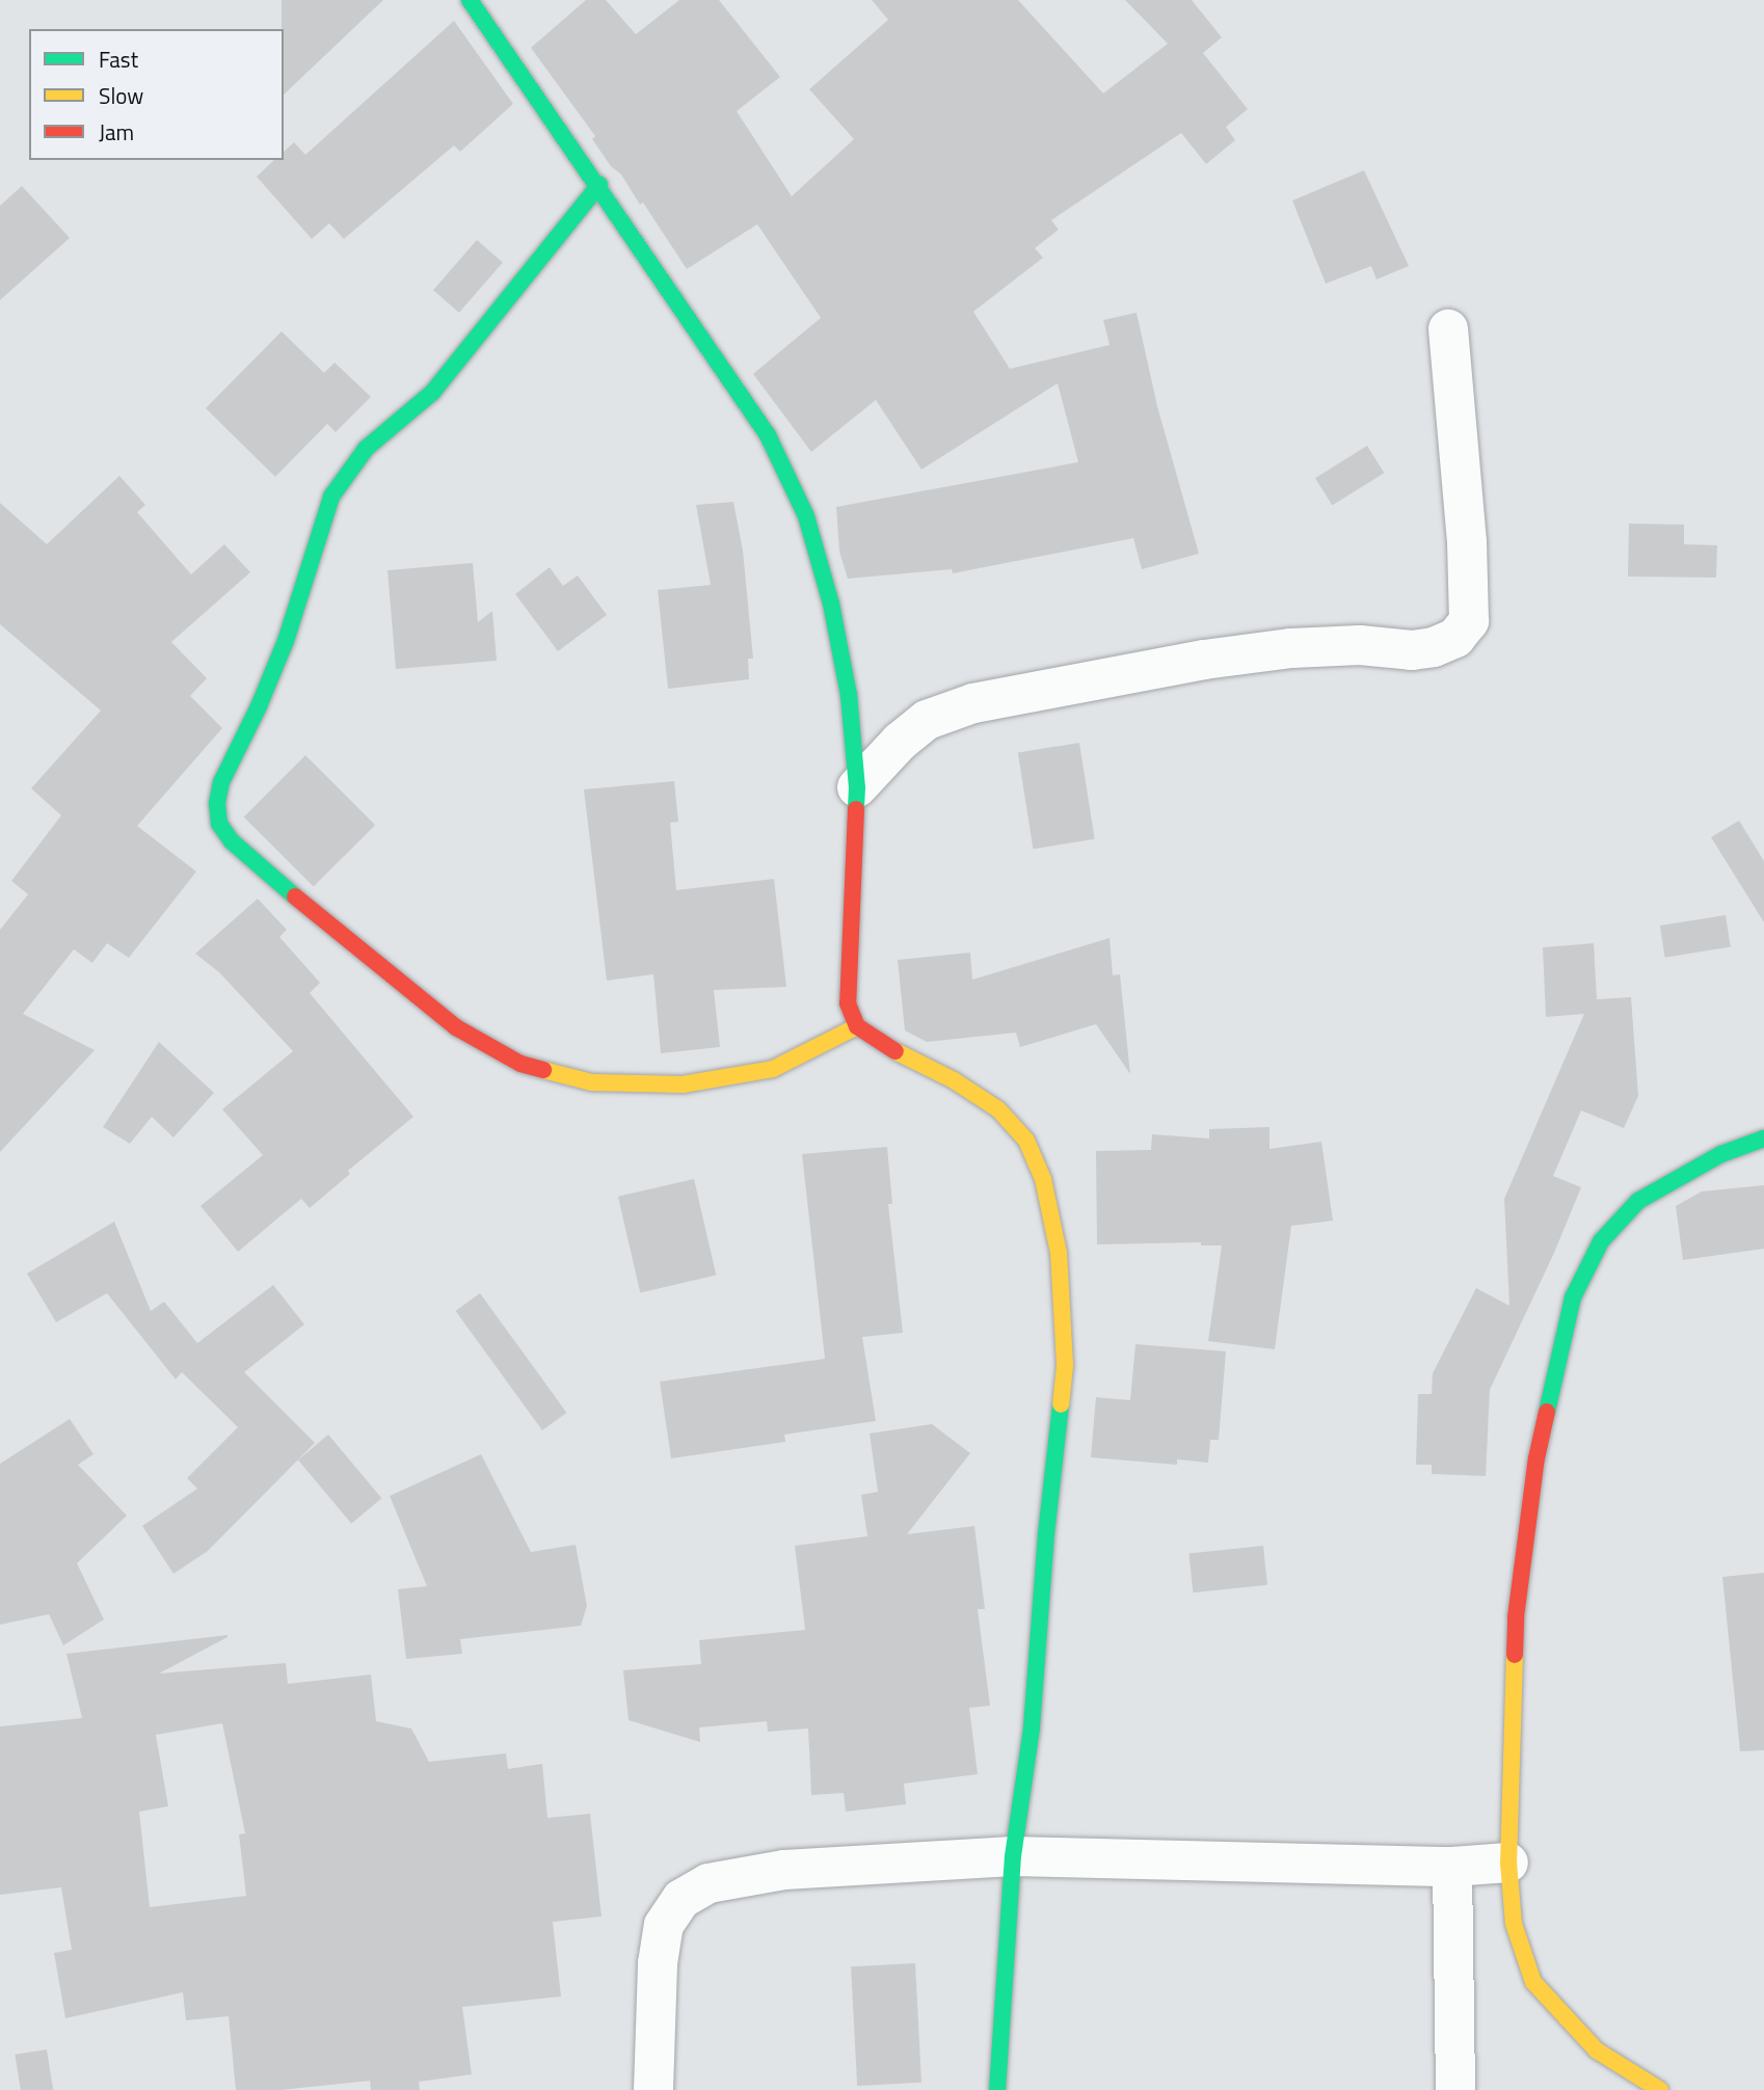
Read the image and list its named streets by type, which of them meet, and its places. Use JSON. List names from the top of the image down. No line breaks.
{"legend":["Fast","Slow","Jam"]}
